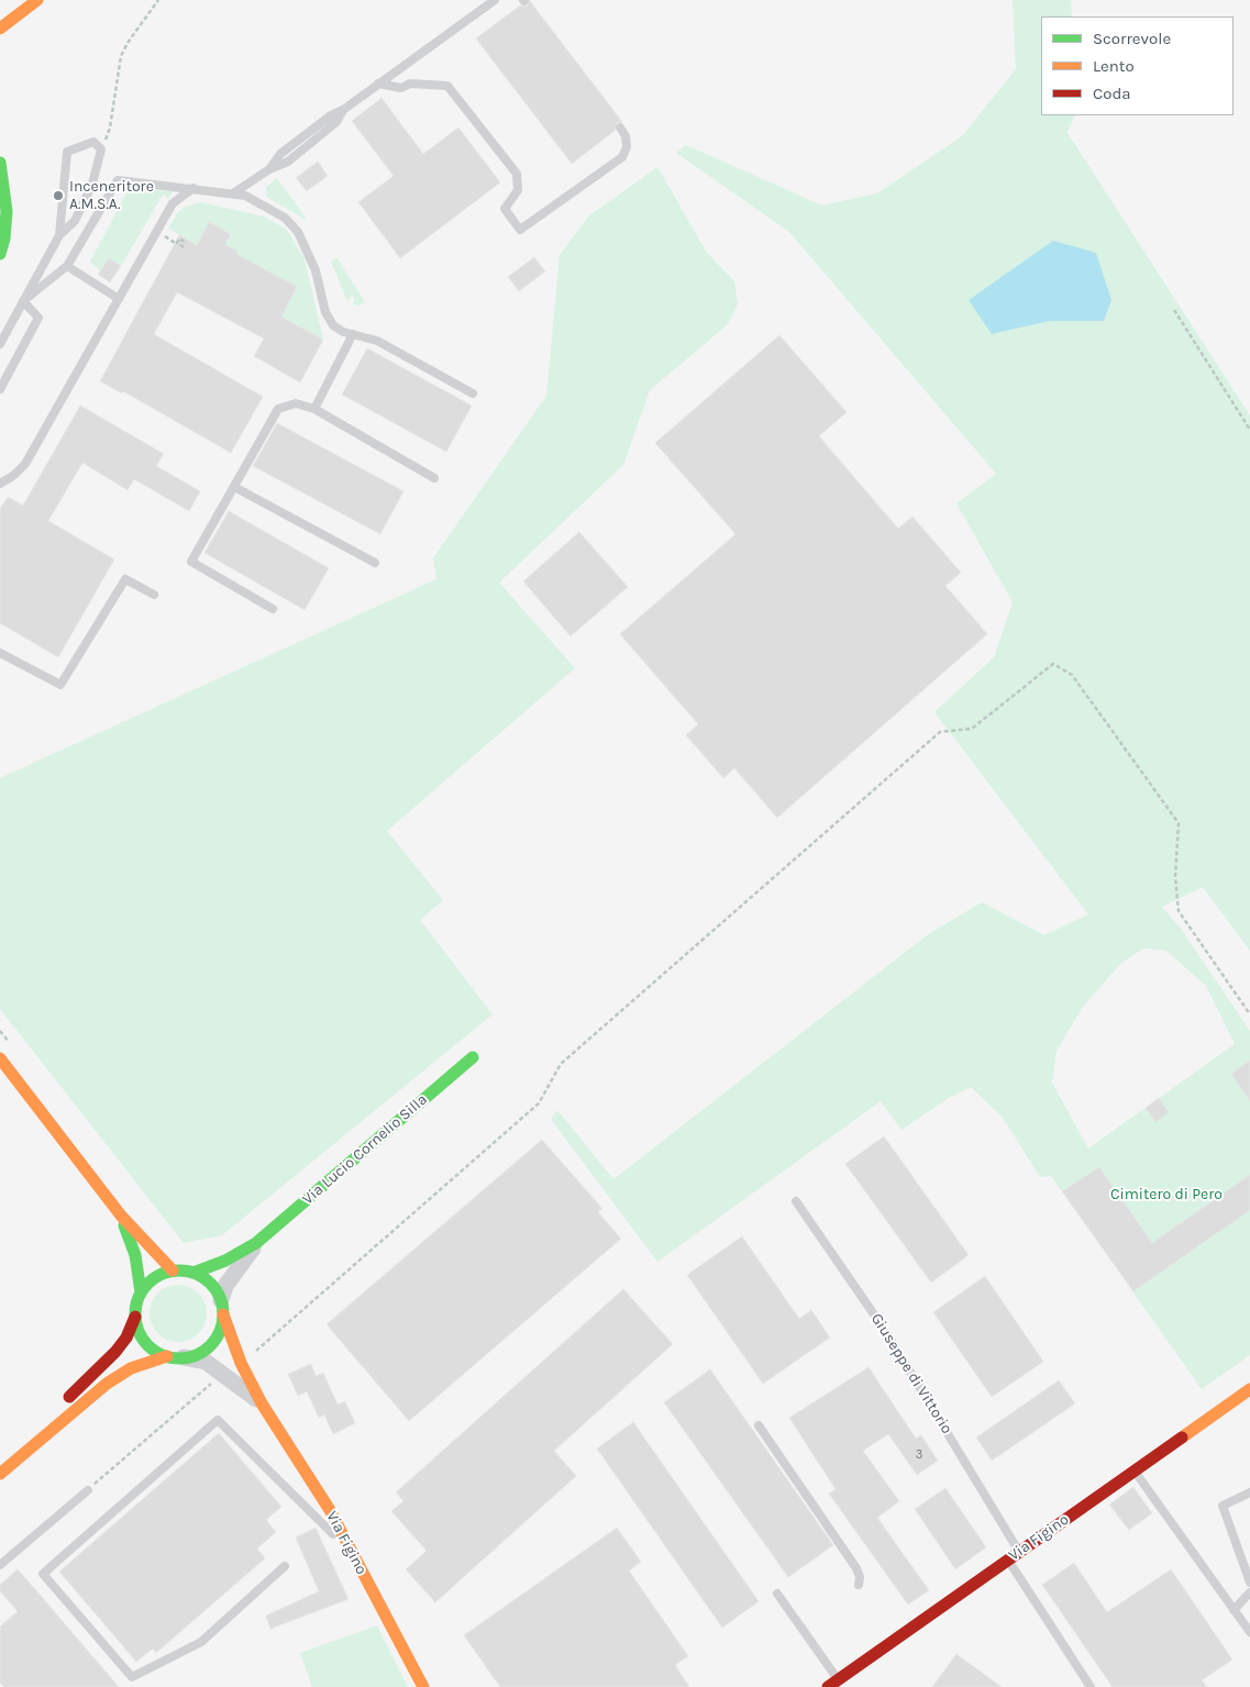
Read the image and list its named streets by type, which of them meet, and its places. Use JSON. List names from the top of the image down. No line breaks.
{"streets":{"main road":["Via Lucio Cornelio Silla","Via Figino"],"lane":["Giuseppe di Vittorio"]},"crossings":[["Via Lucio Cornelio Silla","Via Figino"],["Giuseppe di Vittorio","Via Figino"]],"parks":["Cimitero di Pero"],"places":["Inceneritore A.M.S.A."],"house_numbers":["3"],"legend":["Scorrevole","Lento","Coda"]}
